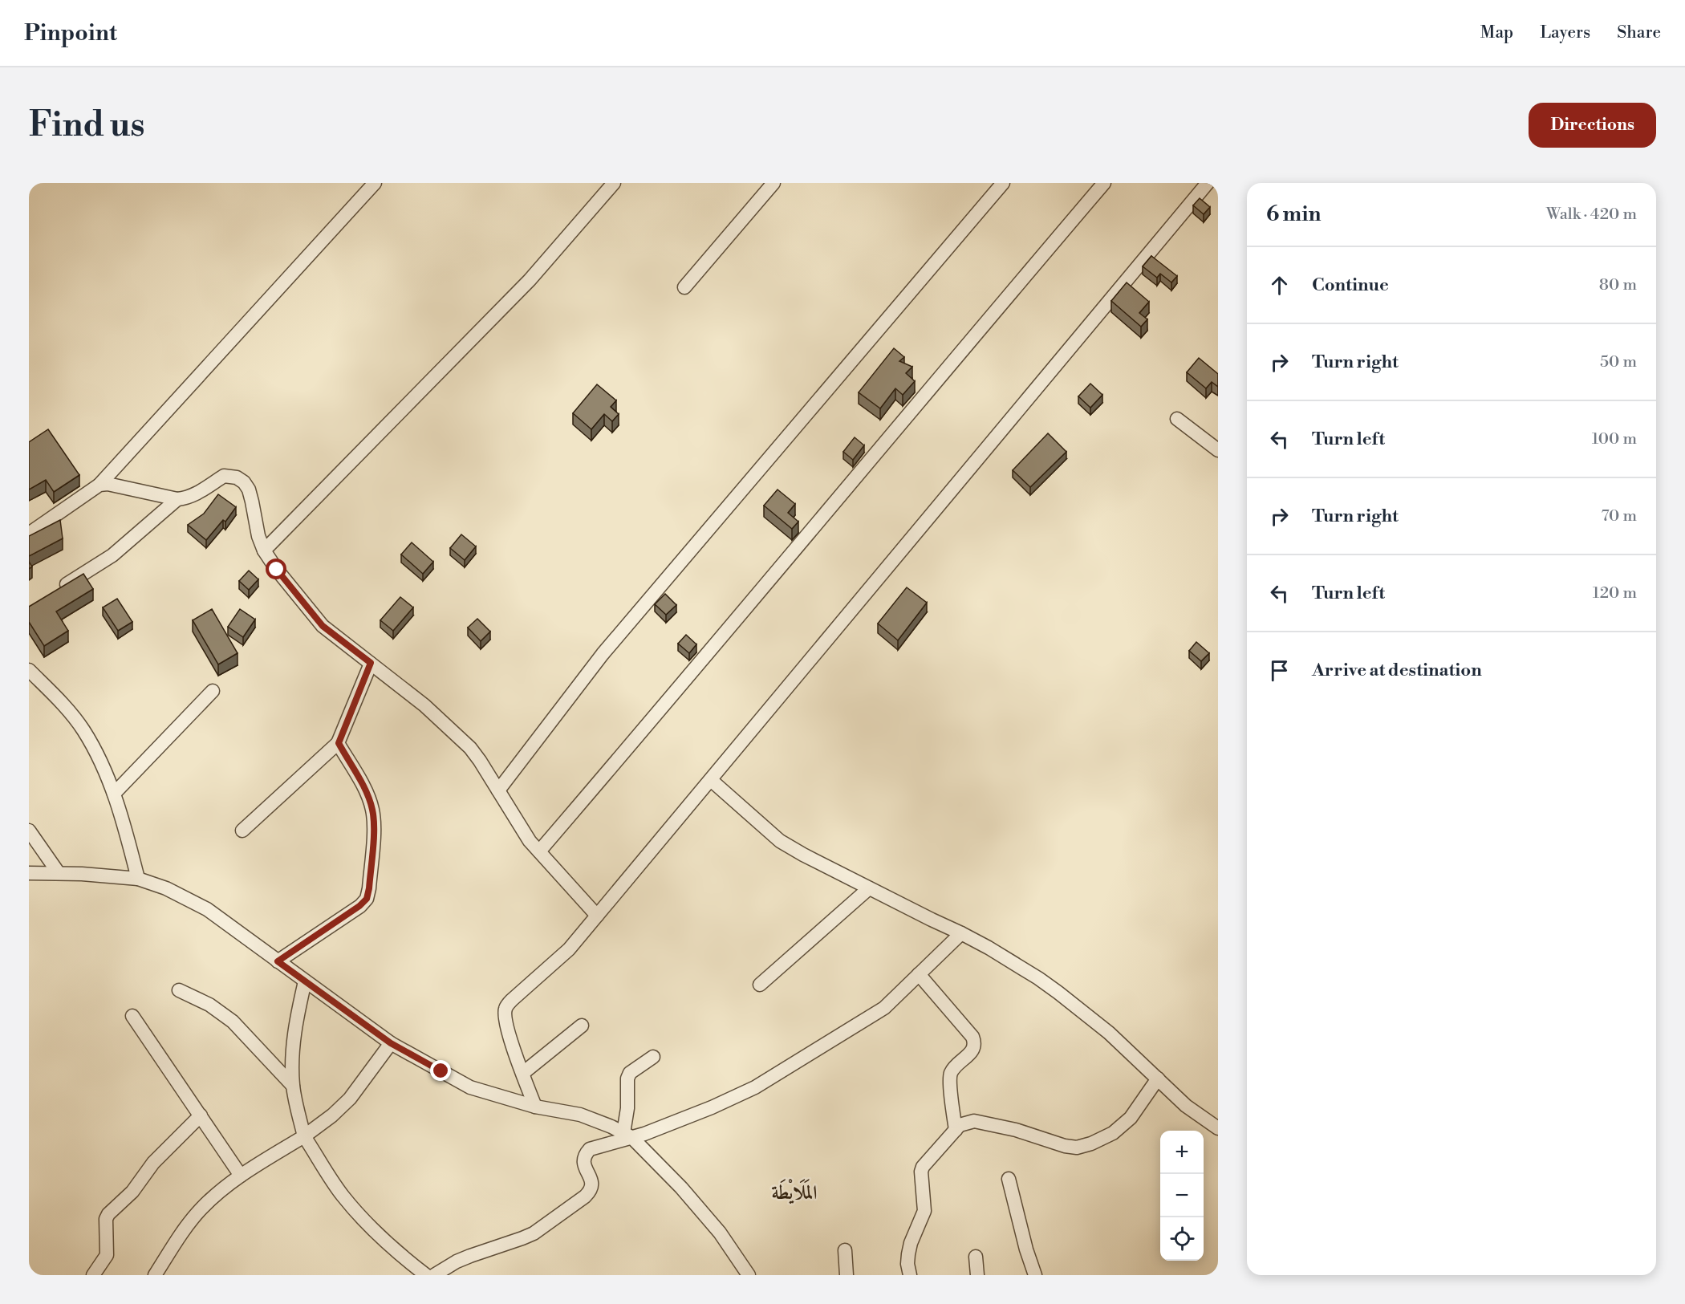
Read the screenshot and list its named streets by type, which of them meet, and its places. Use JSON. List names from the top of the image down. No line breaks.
{"districts":["المَلَايْطَة"],"page":{"header":"Pinpoint","nav":["Map","Layers","Share"],"buttons":"Directions","title":"Find us","heading":["6 min","Walk · 420 m"],"list":[["Continue","80 m"],["Turn right","50 m"],["Turn left","100 m"],["Turn right","70 m"],["Turn left","120 m"],"Arrive at destination"],"map_buttons":["+","−"]}}
